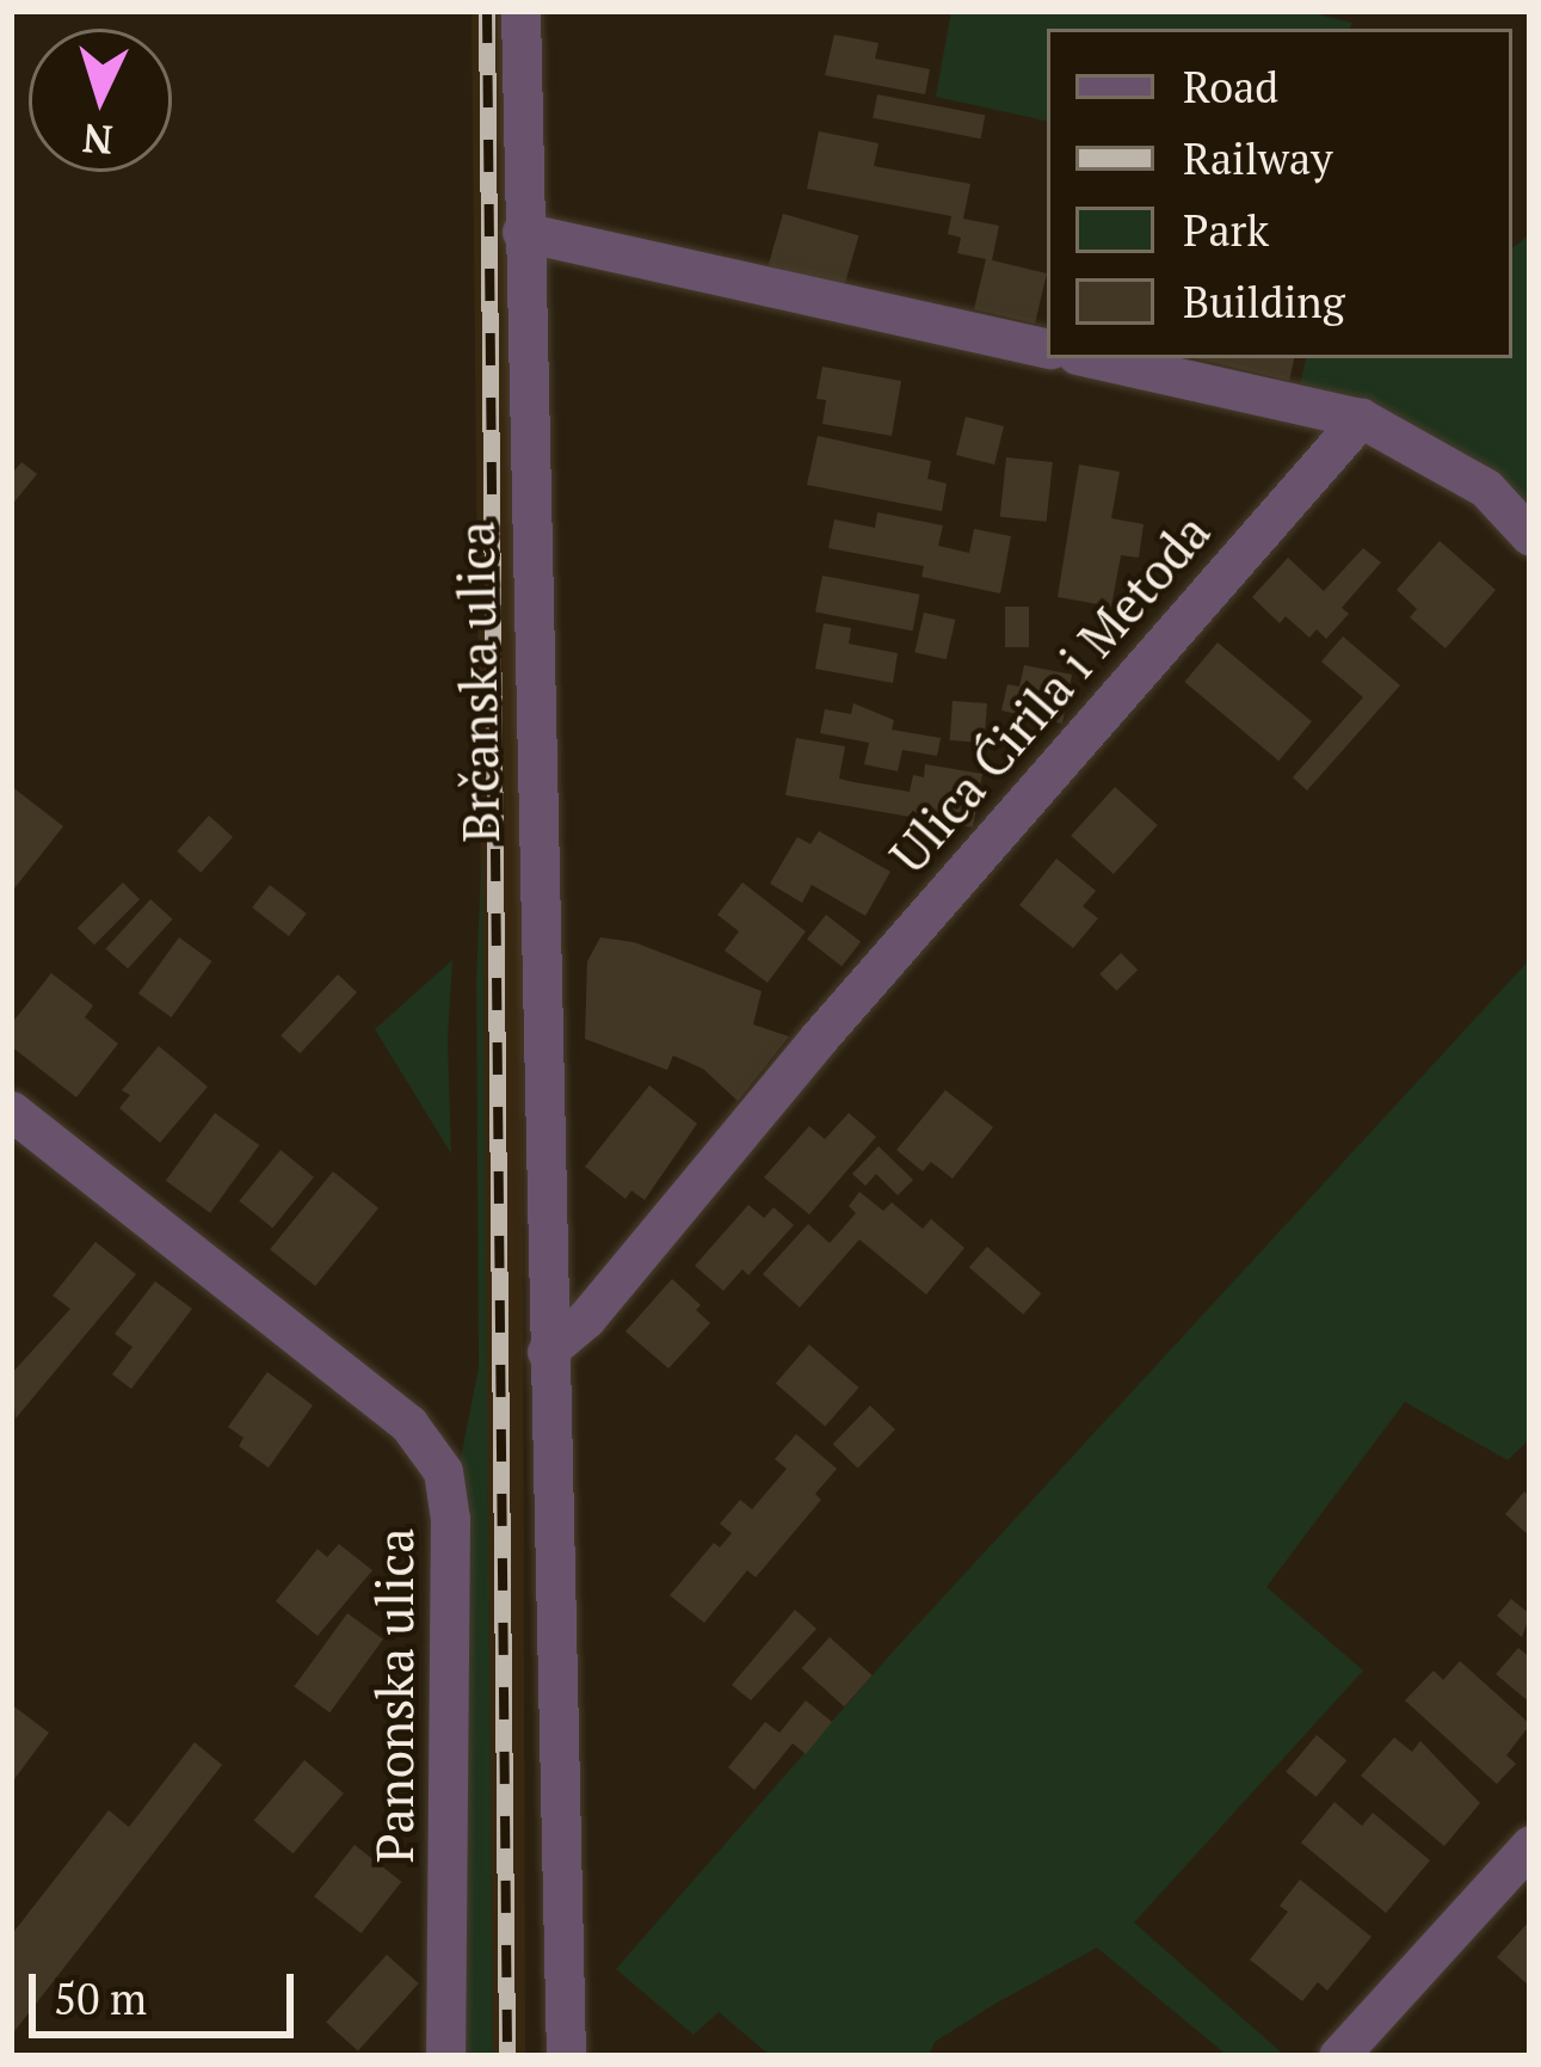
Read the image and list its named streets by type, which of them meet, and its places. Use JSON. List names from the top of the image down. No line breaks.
{"streets":{"street":["Brčanska ulica","Ulica Ćirila i Metoda","Panonska ulica"]},"crossings":[["Brčanska ulica","Ulica Ćirila i Metoda"]],"legend":["Road","Railway","Park","Building"],"scale_bar":"50 m","north":"bottom"}
